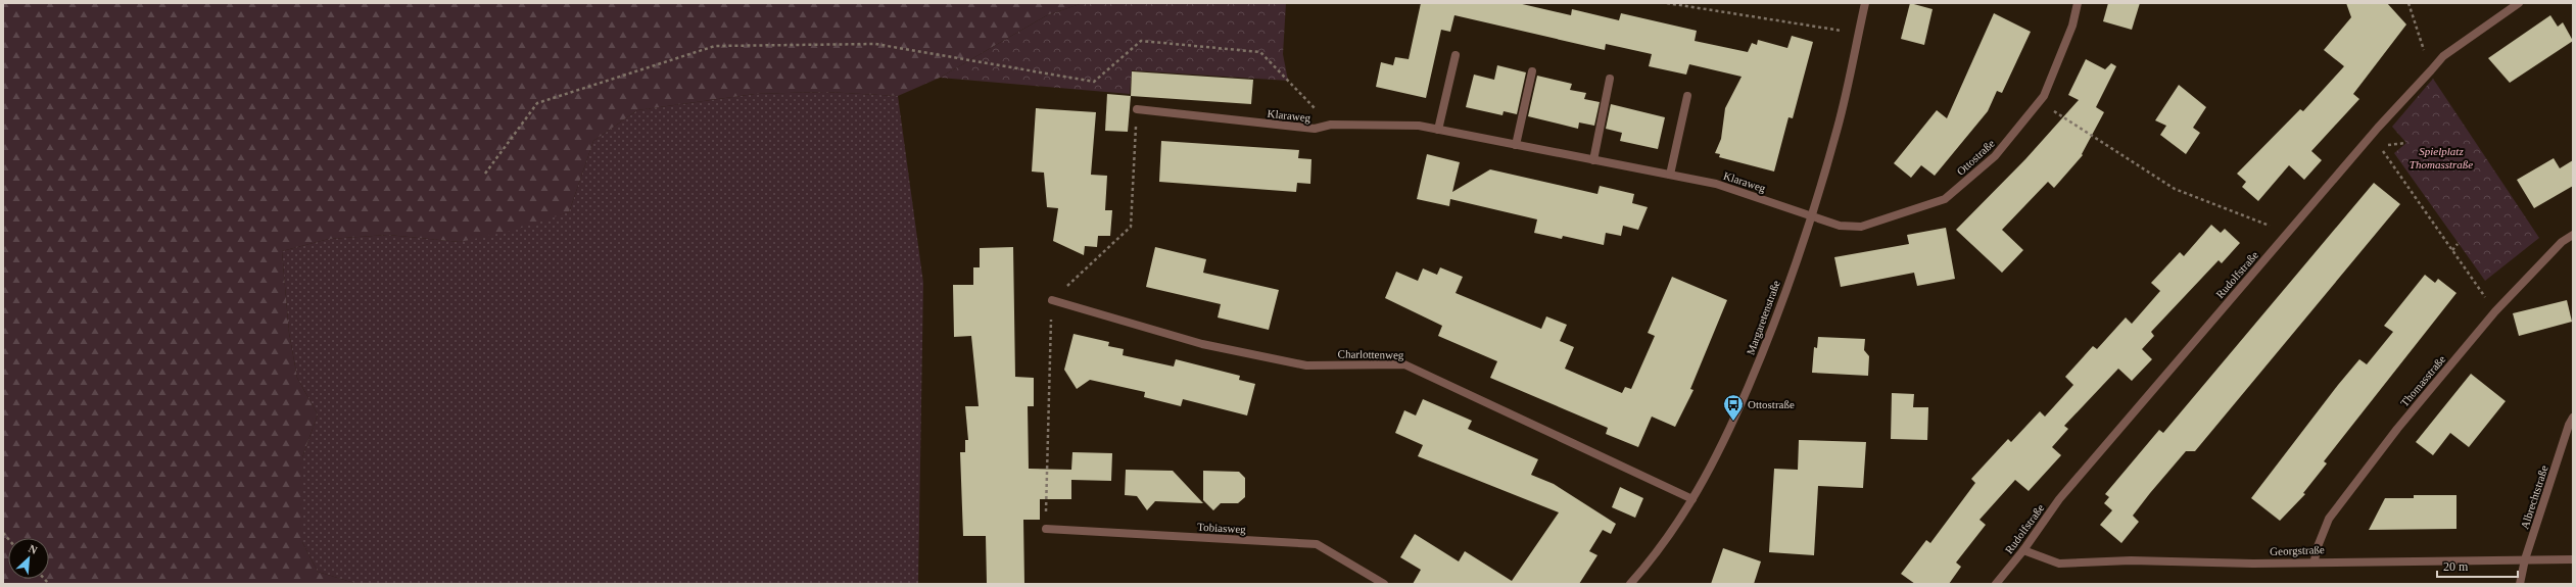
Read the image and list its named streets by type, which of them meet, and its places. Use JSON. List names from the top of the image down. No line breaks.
{"streets":{"street":["Klaraweg","Ottostraße","Rudolfstraße","Margaretenstraße","Charlottenweg","Thomasstraße","Albrechtstraße","Tobiasweg","Georgstraße"]},"crossings":[["Klaraweg","Ottostraße"],["Klaraweg","Margaretenstraße"],["Ottostraße","Margaretenstraße"],["Rudolfstraße","Georgstraße"],["Margaretenstraße","Charlottenweg"],["Thomasstraße","Georgstraße"],["Albrechtstraße","Georgstraße"]],"parks":["Spielplatz Thomasstraße"],"places":{"bus stop":["Ottostraße"]},"scale_bar":"20 m","north":"top right"}
